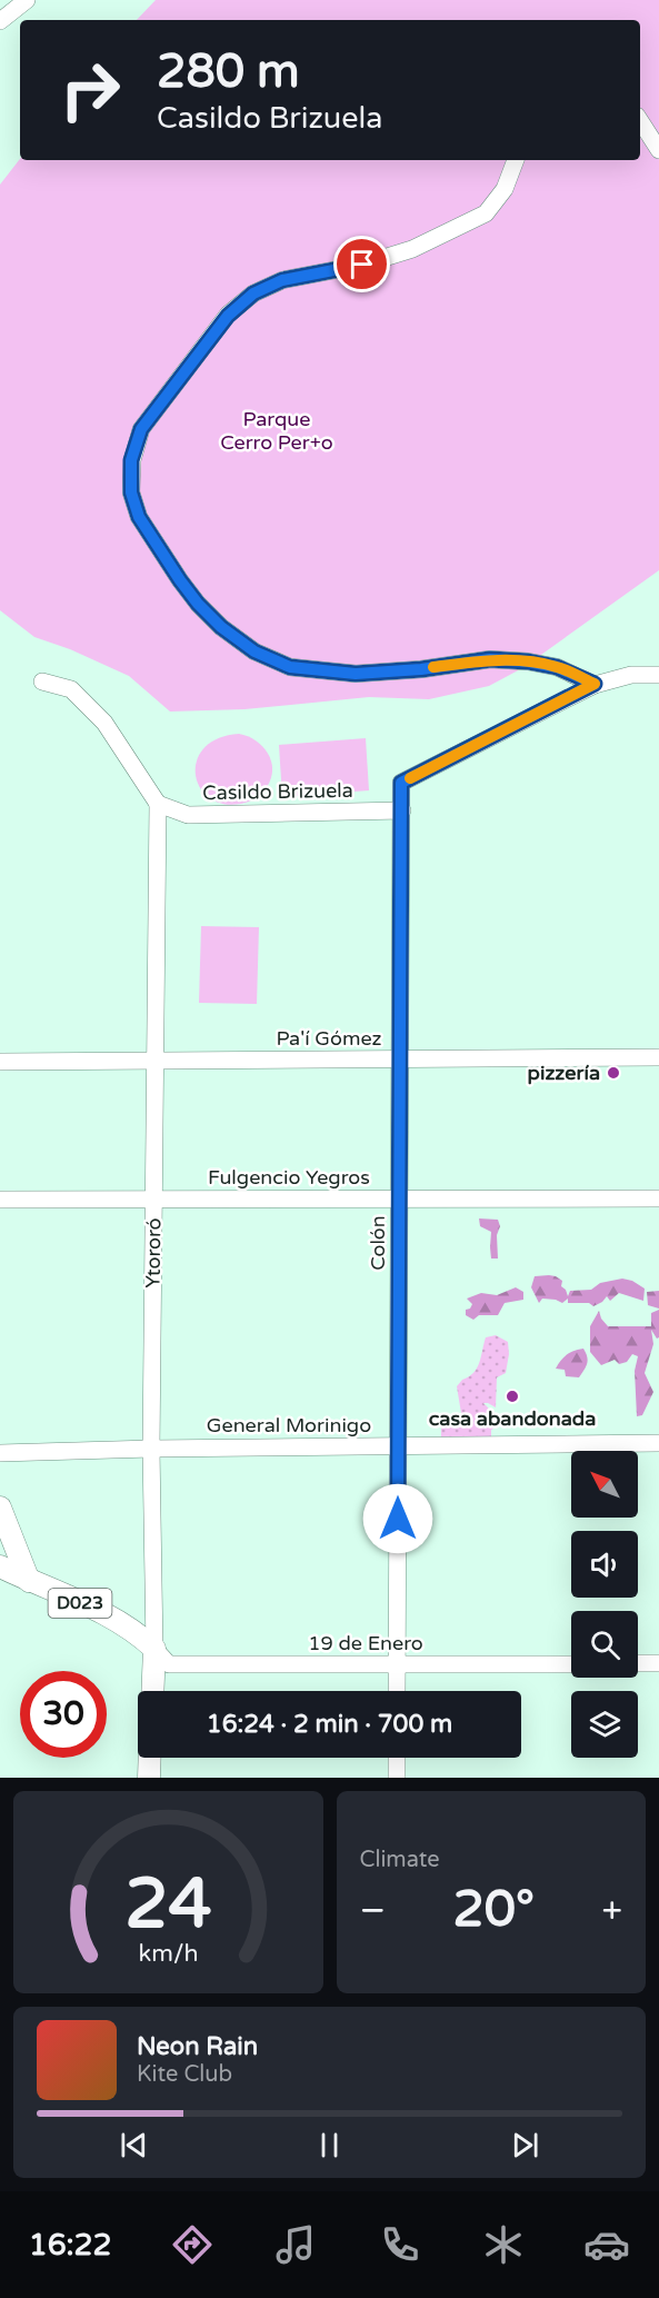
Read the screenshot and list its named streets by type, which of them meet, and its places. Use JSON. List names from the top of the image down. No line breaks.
{"streets":{"main road":["Ytororó","D023"],"street":["Casildo Brizuela","Pa'í Gómez","Fulgencio Yegros","Colón","General Morinigo","19 de Enero"]},"crossings":[["Casildo Brizuela","Colón"],["Casildo Brizuela","Ytororó"],["Pa'í Gómez","Colón"],["Pa'í Gómez","Ytororó"],["Fulgencio Yegros","Colón"],["Fulgencio Yegros","Ytororó"],["Colón","General Morinigo"],["Colón","19 de Enero"],["Ytororó","General Morinigo"],["Ytororó","D023"],["Ytororó","19 de Enero"],["D023","19 de Enero"]],"parks":["Parque Cerro Per+o"],"places":["pizzería","casa abandonada"],"north":"top left","page":{"turn":["280 m","Casildo Brizuela"],"limit":"30","trip":"16:24 · 2 min · 700 m","tile":"Climate","heat":["−","20°","+"],"song":["Neon Rain","Kite Club"],"tabs":"16:22","gauge":["24","km/h"]}}
